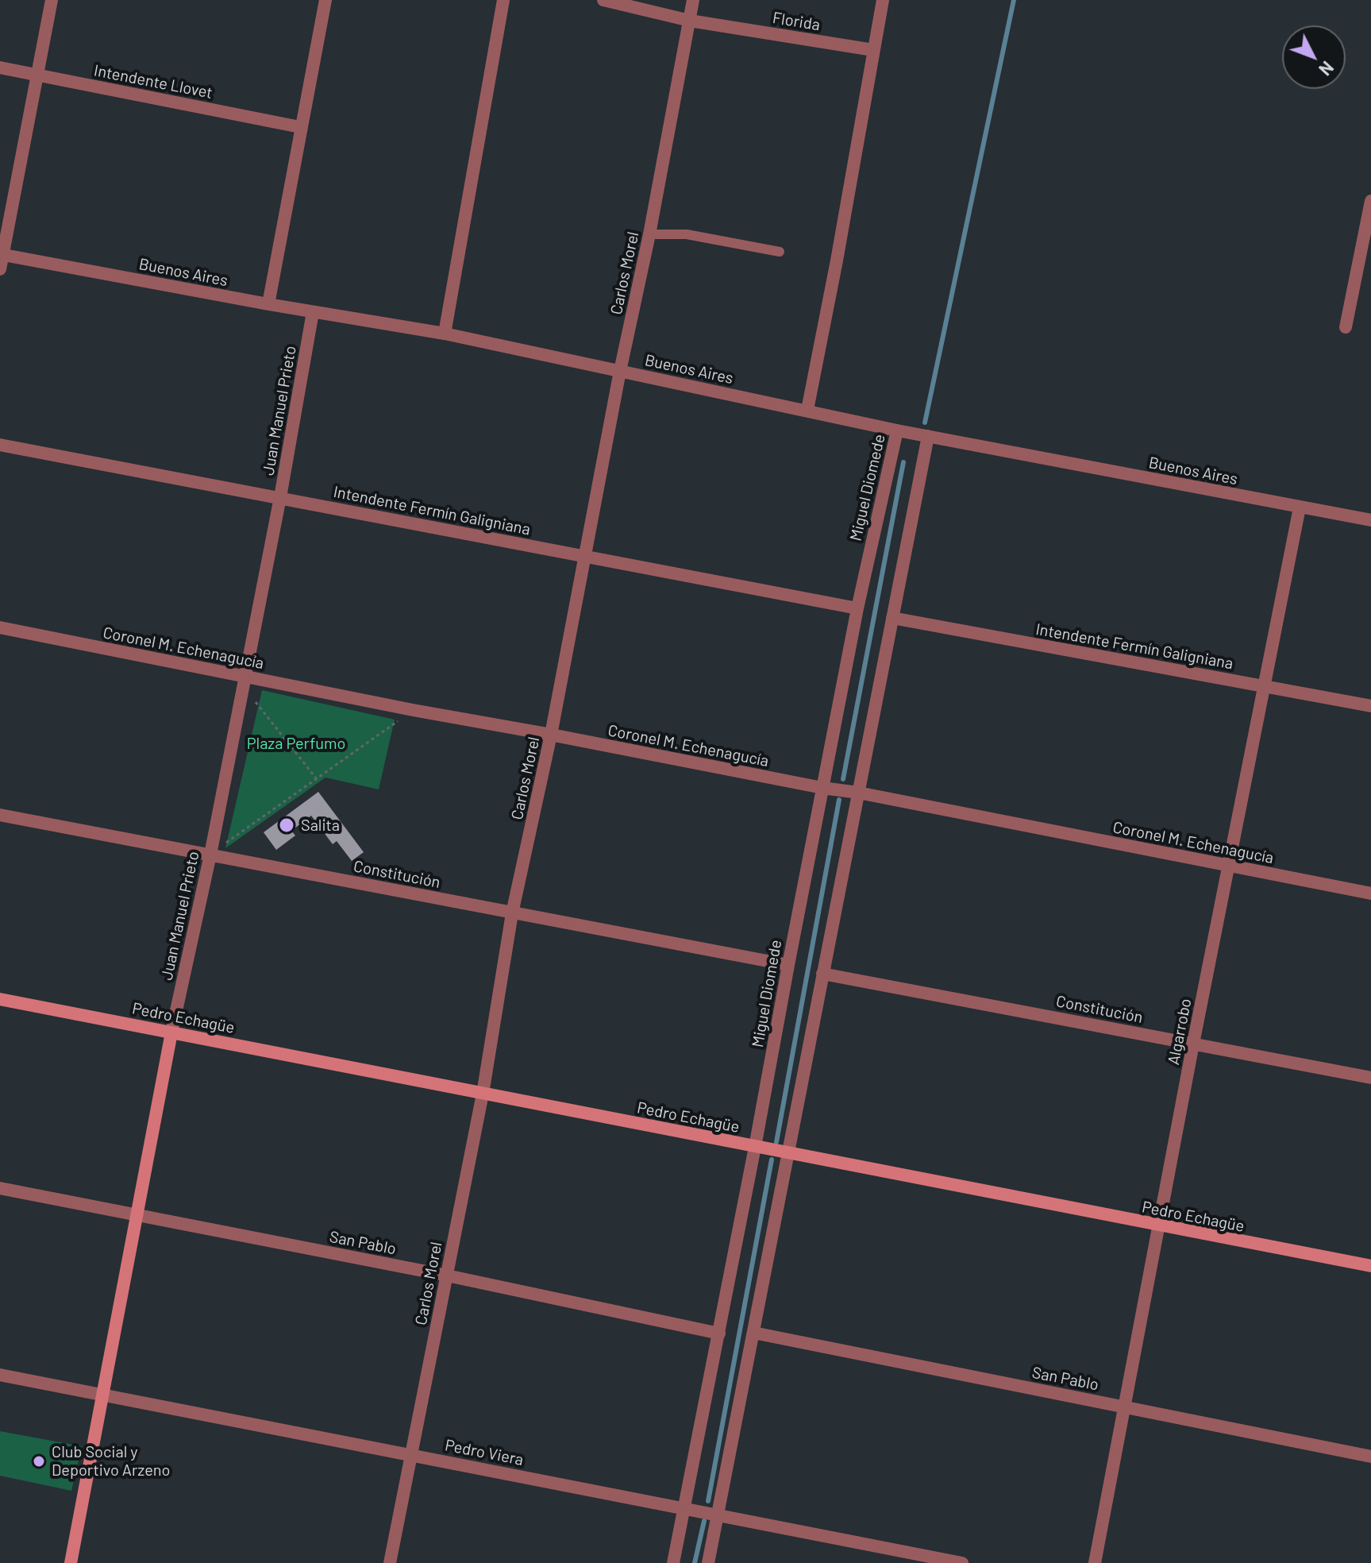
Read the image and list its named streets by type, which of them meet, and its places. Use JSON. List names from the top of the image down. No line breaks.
{"streets":{"street":["Florida","Intendente Llovet","Buenos Aires","Carlos Morel","Juan Manuel Prieto","Miguel Diomede","Intendente Fermín Galigniana","Coronel M. Echenagucía","Constitución","Pedro Echagüe","Algarrobo","San Pablo","Pedro Viera"]},"crossings":[["Florida","Carlos Morel"],["Buenos Aires","Carlos Morel"],["Buenos Aires","Juan Manuel Prieto"],["Buenos Aires","Miguel Diomede"],["Buenos Aires","Algarrobo"],["Carlos Morel","Intendente Fermín Galigniana"],["Carlos Morel","Coronel M. Echenagucía"],["Carlos Morel","Constitución"],["Carlos Morel","Pedro Echagüe"],["Carlos Morel","San Pablo"],["Carlos Morel","Pedro Viera"],["Juan Manuel Prieto","Intendente Fermín Galigniana"],["Juan Manuel Prieto","Coronel M. Echenagucía"],["Juan Manuel Prieto","Constitución"],["Juan Manuel Prieto","Pedro Echagüe"],["Juan Manuel Prieto","San Pablo"],["Juan Manuel Prieto","Pedro Viera"],["Miguel Diomede","Intendente Fermín Galigniana"],["Miguel Diomede","Coronel M. Echenagucía"],["Miguel Diomede","Constitución"],["Miguel Diomede","Pedro Echagüe"],["Miguel Diomede","San Pablo"],["Miguel Diomede","Pedro Viera"],["Intendente Fermín Galigniana","Algarrobo"],["Coronel M. Echenagucía","Algarrobo"],["Constitución","Algarrobo"],["Pedro Echagüe","Algarrobo"],["Algarrobo","San Pablo"]],"parks":["Plaza Perfumo"],"places":["Salita","Club Social y Deportivo Arzeno"],"north":"bottom right"}
